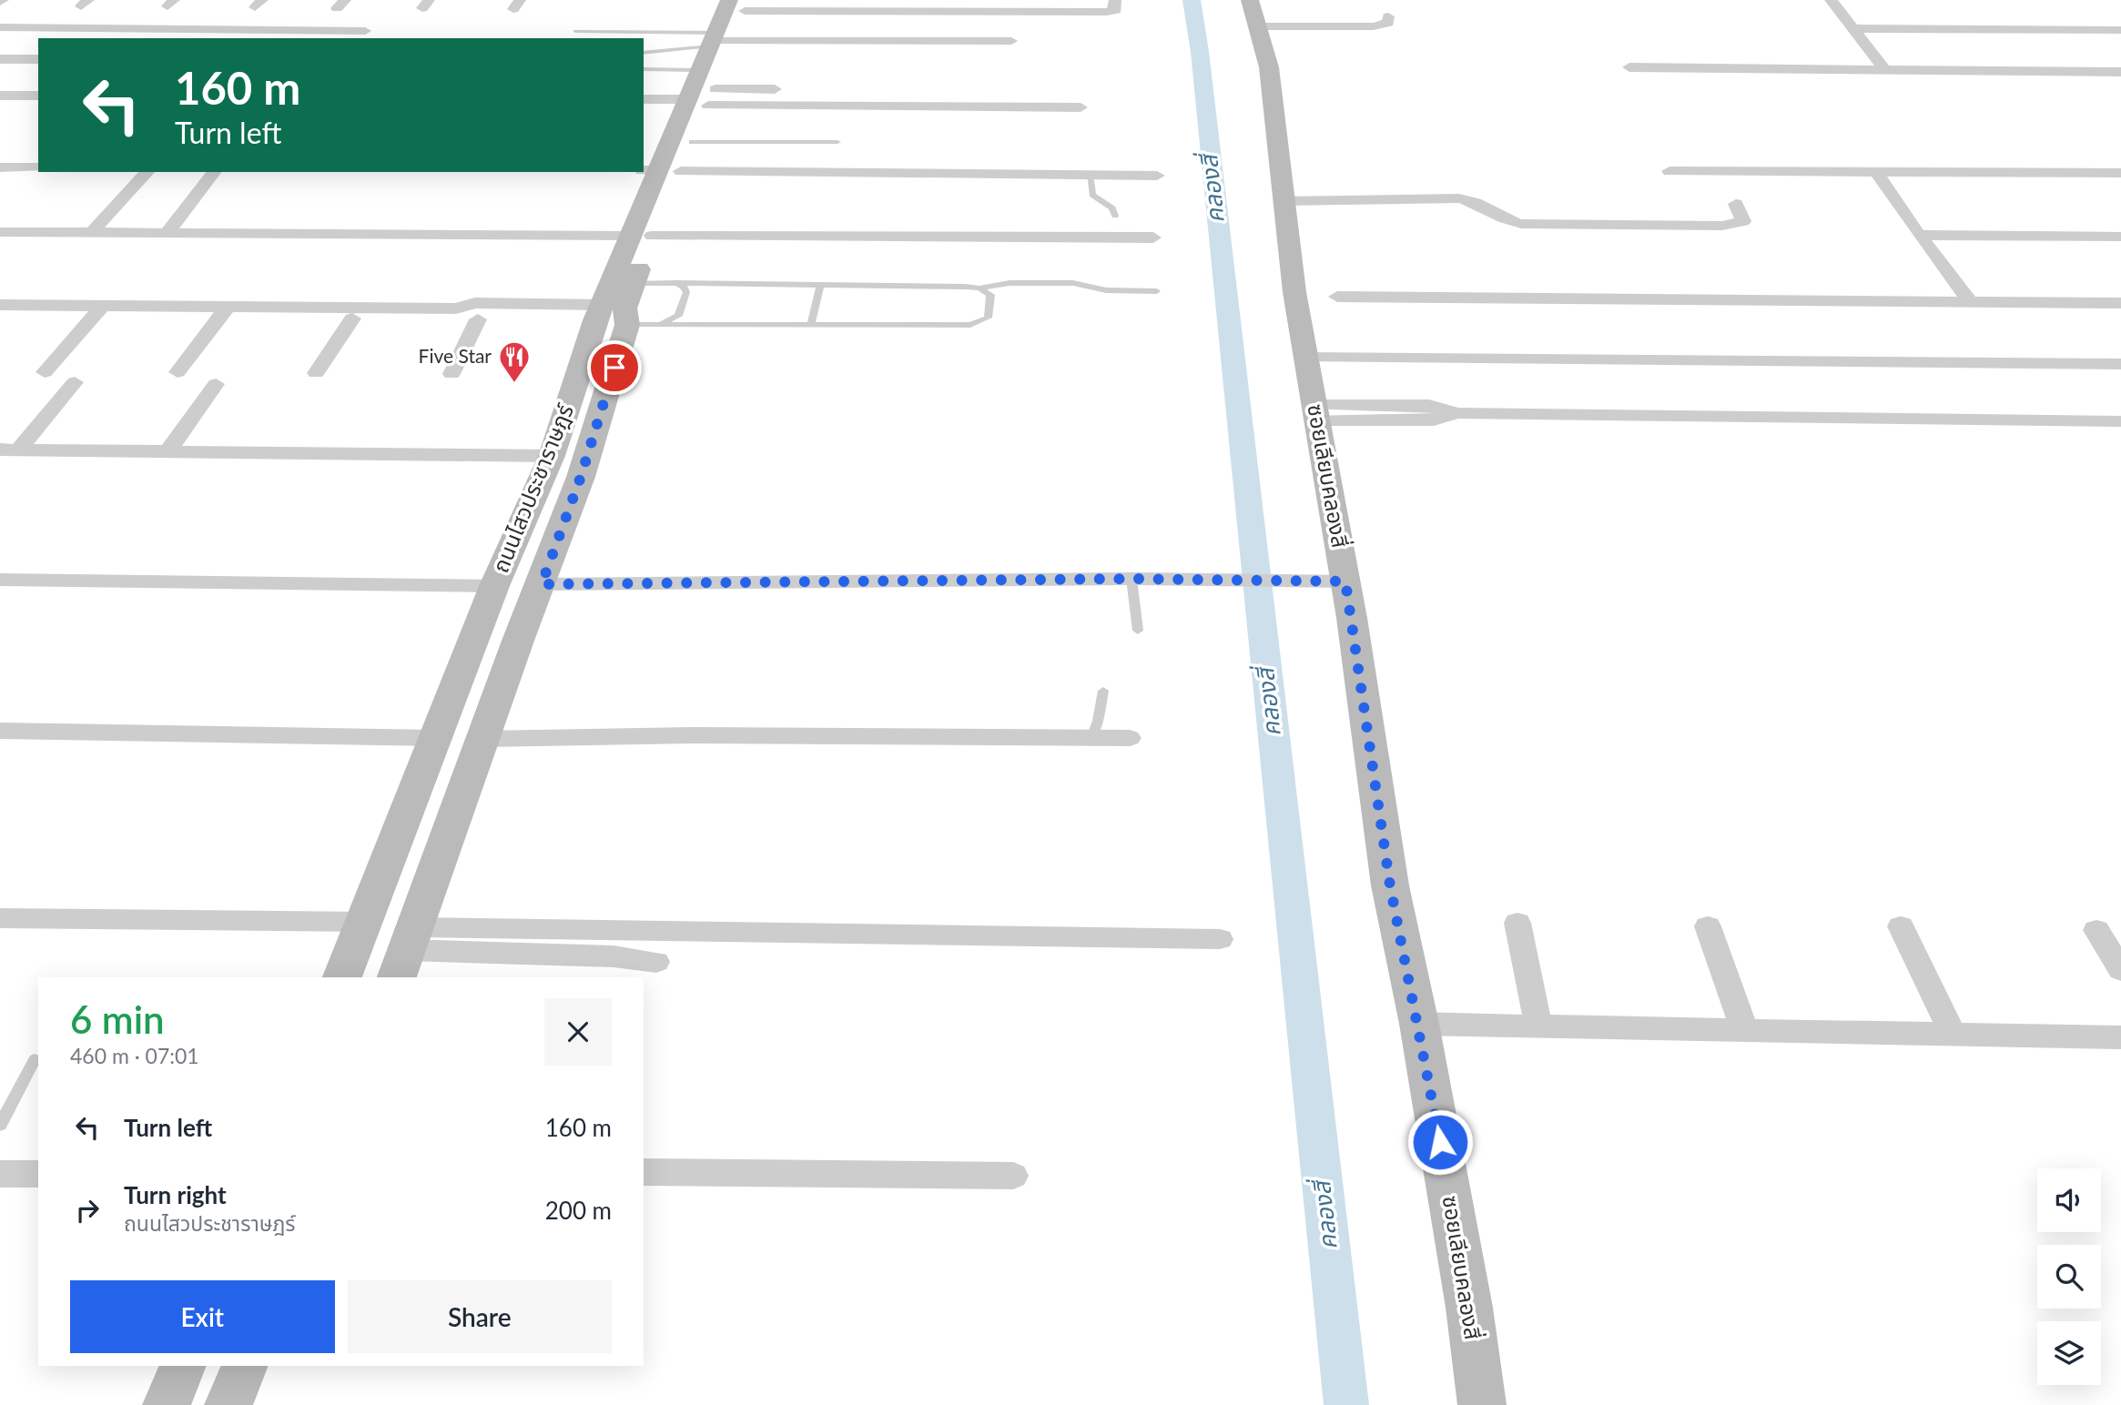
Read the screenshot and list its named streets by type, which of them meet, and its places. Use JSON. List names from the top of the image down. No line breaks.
{"streets":{"main road":["ซอยเลียบคลองสี่","ถนนไสวประชาราษฎร์"]},"water":["คลองสี่"],"places":{"restaurant":["Five Star"]},"page":{"turn":["160 m","Turn left"],"heading":["6 min","460 m · 07:01"],"list":[{"name":"Turn left","value":"160 m"},{"name":"Turn right","note":"ถนนไสวประชาราษฎร์","value":"200 m"}],"buttons":["Exit","Share"]}}
